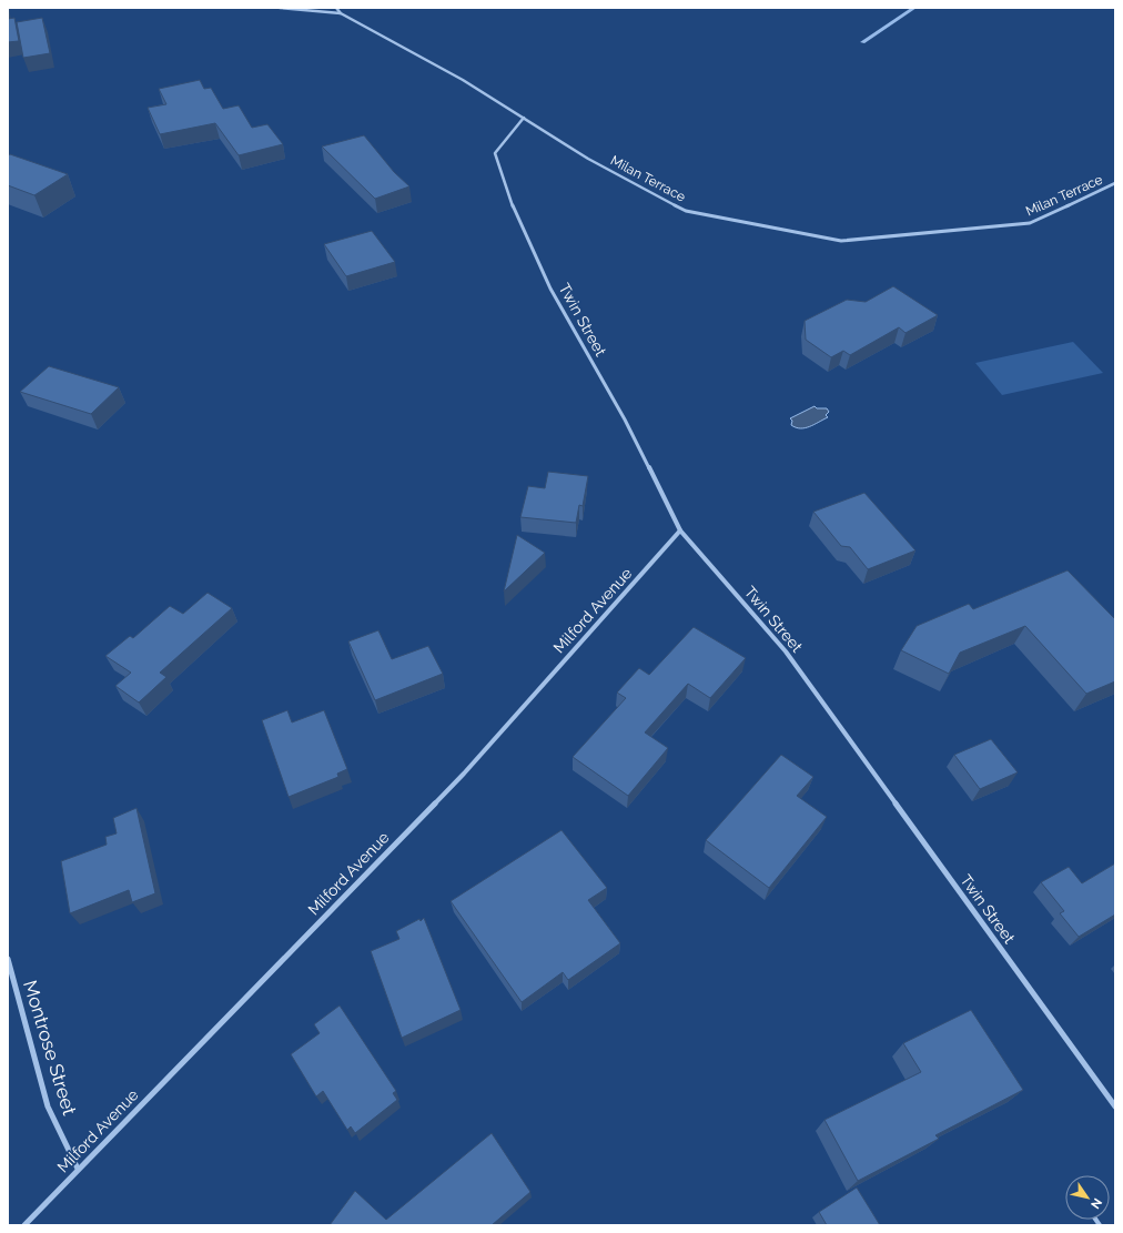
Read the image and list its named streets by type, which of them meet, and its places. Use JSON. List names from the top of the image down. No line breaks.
{"streets":{"street":["Milan Terrace","Twin Street","Milford Avenue","Montrose Street"]},"crossings":[["Milan Terrace","Twin Street"],["Twin Street","Milford Avenue"],["Milford Avenue","Montrose Street"]],"north":"bottom right"}
